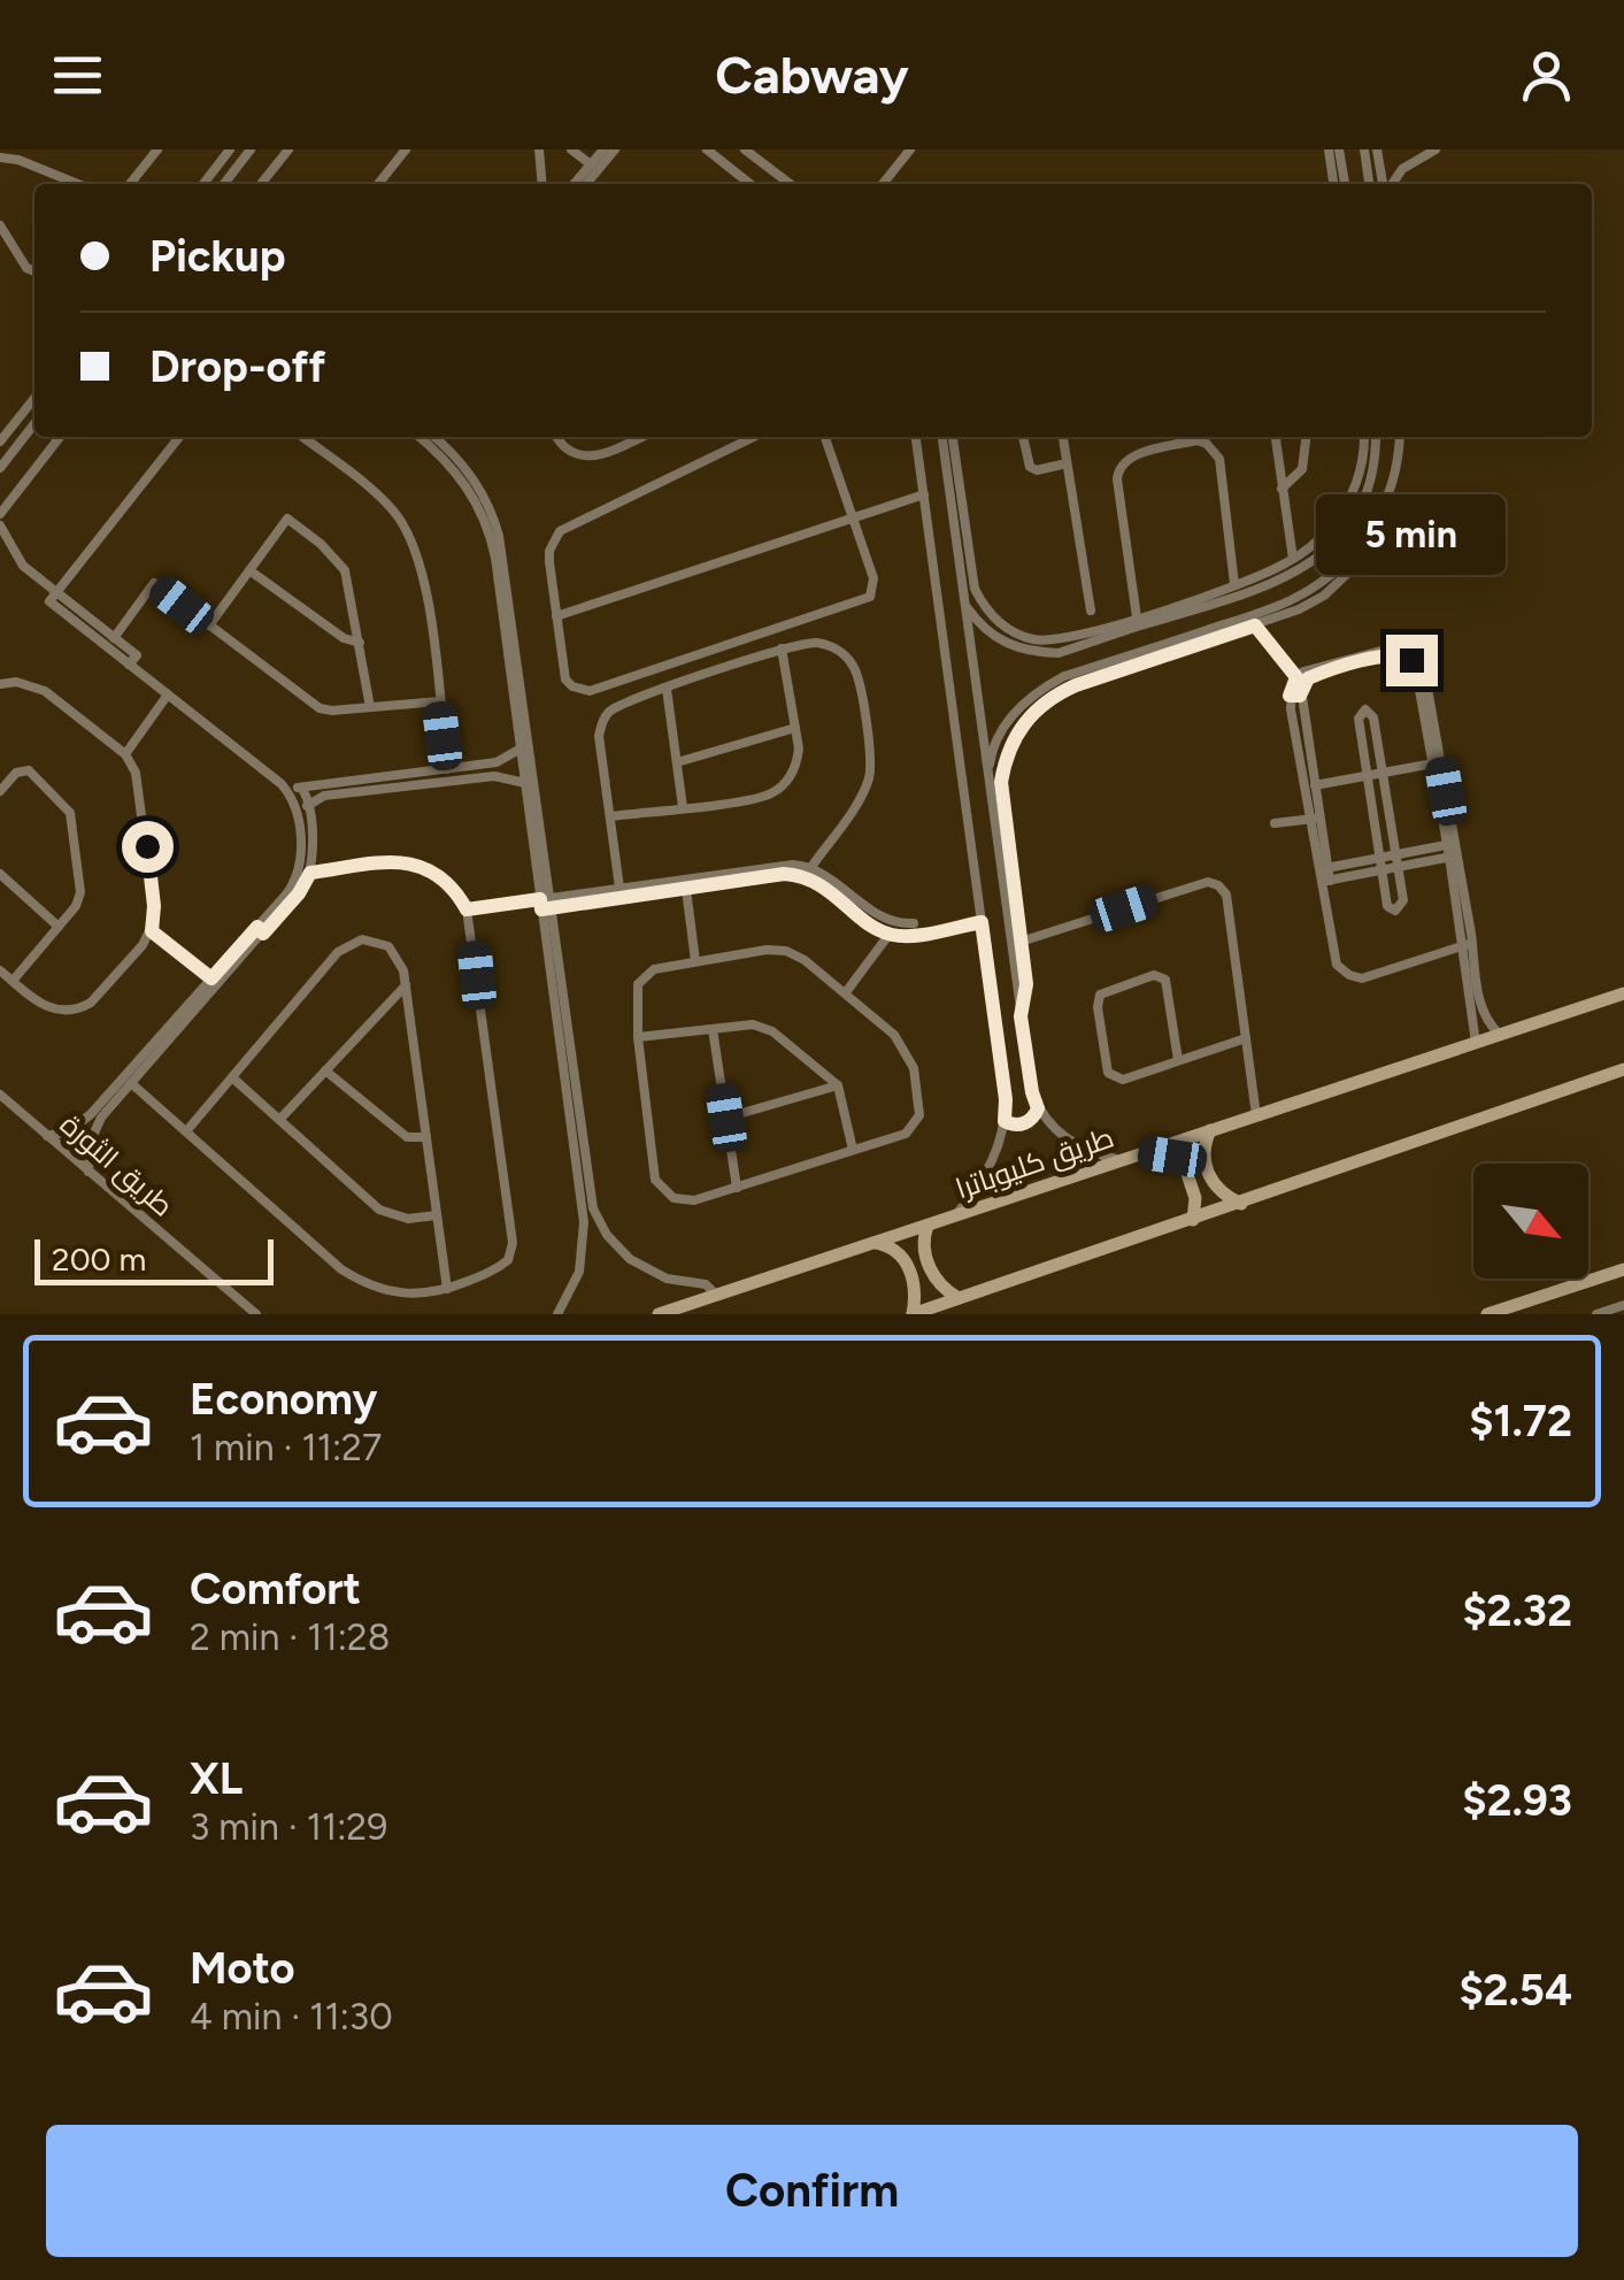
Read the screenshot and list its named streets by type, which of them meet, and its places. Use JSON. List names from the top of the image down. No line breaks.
{"streets":{"main road":["طريق كليوباترا"],"street":["طريق الثورة"]},"scale_bar":"200 m","north":"bottom right","page":{"header":"Cabway","banner":["Pickup","Drop-off"],"bubble":"5 min","scale":"200 m","list":[{"name":"Economy","note":"1 min · 11:27","value":"$1.72"},{"name":"Comfort","note":"2 min · 11:28","value":"$2.32"},{"name":"XL","note":"3 min · 11:29","value":"$2.93"},{"name":"Moto","note":"4 min · 11:30","value":"$2.54"}],"buttons":"Confirm"}}
